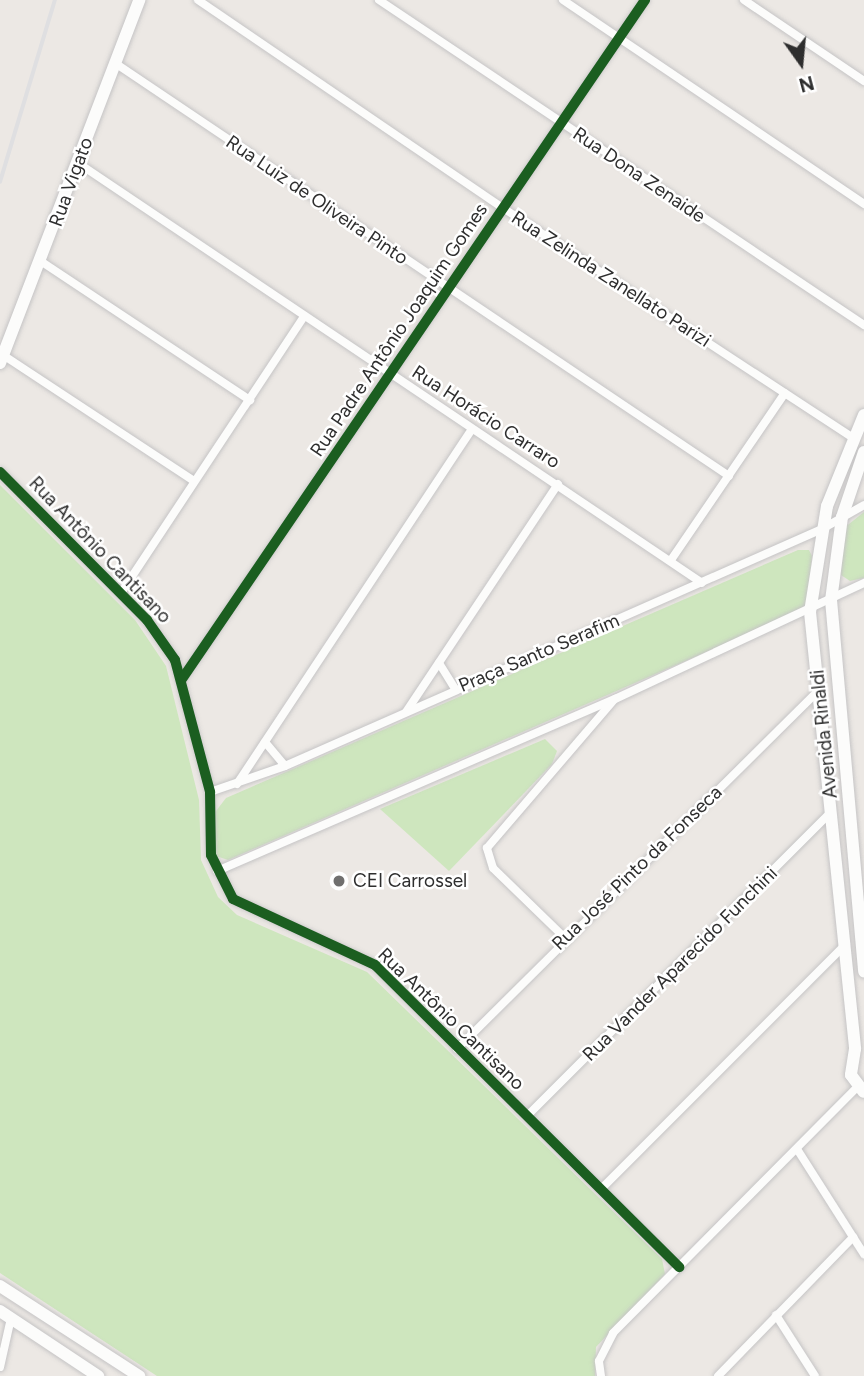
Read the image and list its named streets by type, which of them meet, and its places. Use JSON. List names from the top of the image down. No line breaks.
{"streets":{"main road":["Rua Vigato","Avenida Rinaldi"],"street":["Rua Dona Zenaide","Rua Luiz de Oliveira Pinto","Rua Zelinda Zanellato Parizi","Rua Padre Antônio Joaquim Gomes","Rua Horácio Carraro","Rua Antônio Cantisano","Praça Santo Serafim","Rua José Pinto da Fonseca","Rua Vander Aparecido Funchini"]},"crossings":[["Rua Dona Zenaide","Rua Padre Antônio Joaquim Gomes"],["Rua Vigato","Rua Luiz de Oliveira Pinto"],["Rua Vigato","Rua Horácio Carraro"],["Rua Luiz de Oliveira Pinto","Rua Padre Antônio Joaquim Gomes"],["Rua Zelinda Zanellato Parizi","Rua Padre Antônio Joaquim Gomes"],["Rua Zelinda Zanellato Parizi","Avenida Rinaldi"],["Rua Padre Antônio Joaquim Gomes","Rua Horácio Carraro"],["Rua Padre Antônio Joaquim Gomes","Rua Antônio Cantisano"],["Rua Horácio Carraro","Praça Santo Serafim"],["Rua Antônio Cantisano","Praça Santo Serafim"],["Rua Antônio Cantisano","Rua José Pinto da Fonseca"],["Rua Antônio Cantisano","Rua Vander Aparecido Funchini"],["Praça Santo Serafim","Avenida Rinaldi"],["Avenida Rinaldi","Rua José Pinto da Fonseca"],["Avenida Rinaldi","Rua Vander Aparecido Funchini"]],"places":["CEI Carrossel"],"north":"bottom"}
